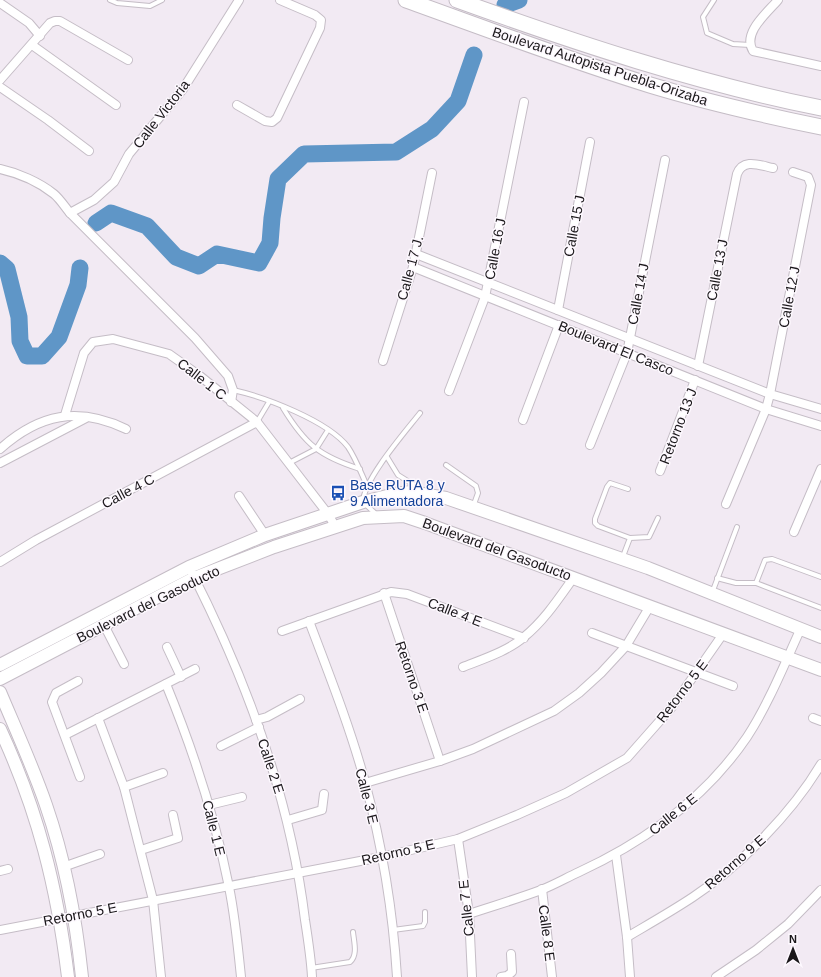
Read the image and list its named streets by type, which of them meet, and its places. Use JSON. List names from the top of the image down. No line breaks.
{"streets":{"highway":["Boulevard Autopista Puebla-Orizaba"],"street":["Calle Victoria","Calle 15 J","Calle 16 J","Calle 17 J.","Calle 13 J","Calle 14 J","Calle 12 J","Boulevard El Casco","Calle 1 C","Retorno 13 J","Calle 4 C","Boulevard del Gasoducto","Calle 4 E","Retorno 3 E","Retorno 5 E","Calle 2 E","Calle 3 E","Calle 6 E","Calle 1 E","Retorno 9 E","Calle 7 E","Calle 8 E"]},"crossings":[["Calle 15 J","Boulevard El Casco"],["Calle 16 J","Boulevard El Casco"],["Calle 17 J.","Boulevard El Casco"],["Calle 13 J","Boulevard El Casco"],["Calle 14 J","Boulevard El Casco"],["Calle 12 J","Boulevard El Casco"],["Boulevard El Casco","Retorno 13 J"],["Calle 1 C","Calle 4 C"],["Calle 1 C","Boulevard del Gasoducto"],["Boulevard del Gasoducto","Retorno 5 E"],["Boulevard del Gasoducto","Calle 2 E"],["Boulevard del Gasoducto","Calle 6 E"],["Calle 4 E","Retorno 3 E"],["Retorno 5 E","Calle 2 E"],["Retorno 5 E","Calle 3 E"],["Retorno 5 E","Calle 1 E"],["Retorno 5 E","Calle 7 E"],["Calle 6 E","Calle 7 E"],["Calle 6 E","Calle 8 E"]],"places":{"bus stop":["Base RUTA 8 y 9 Alimentadora"]},"north":"top"}
